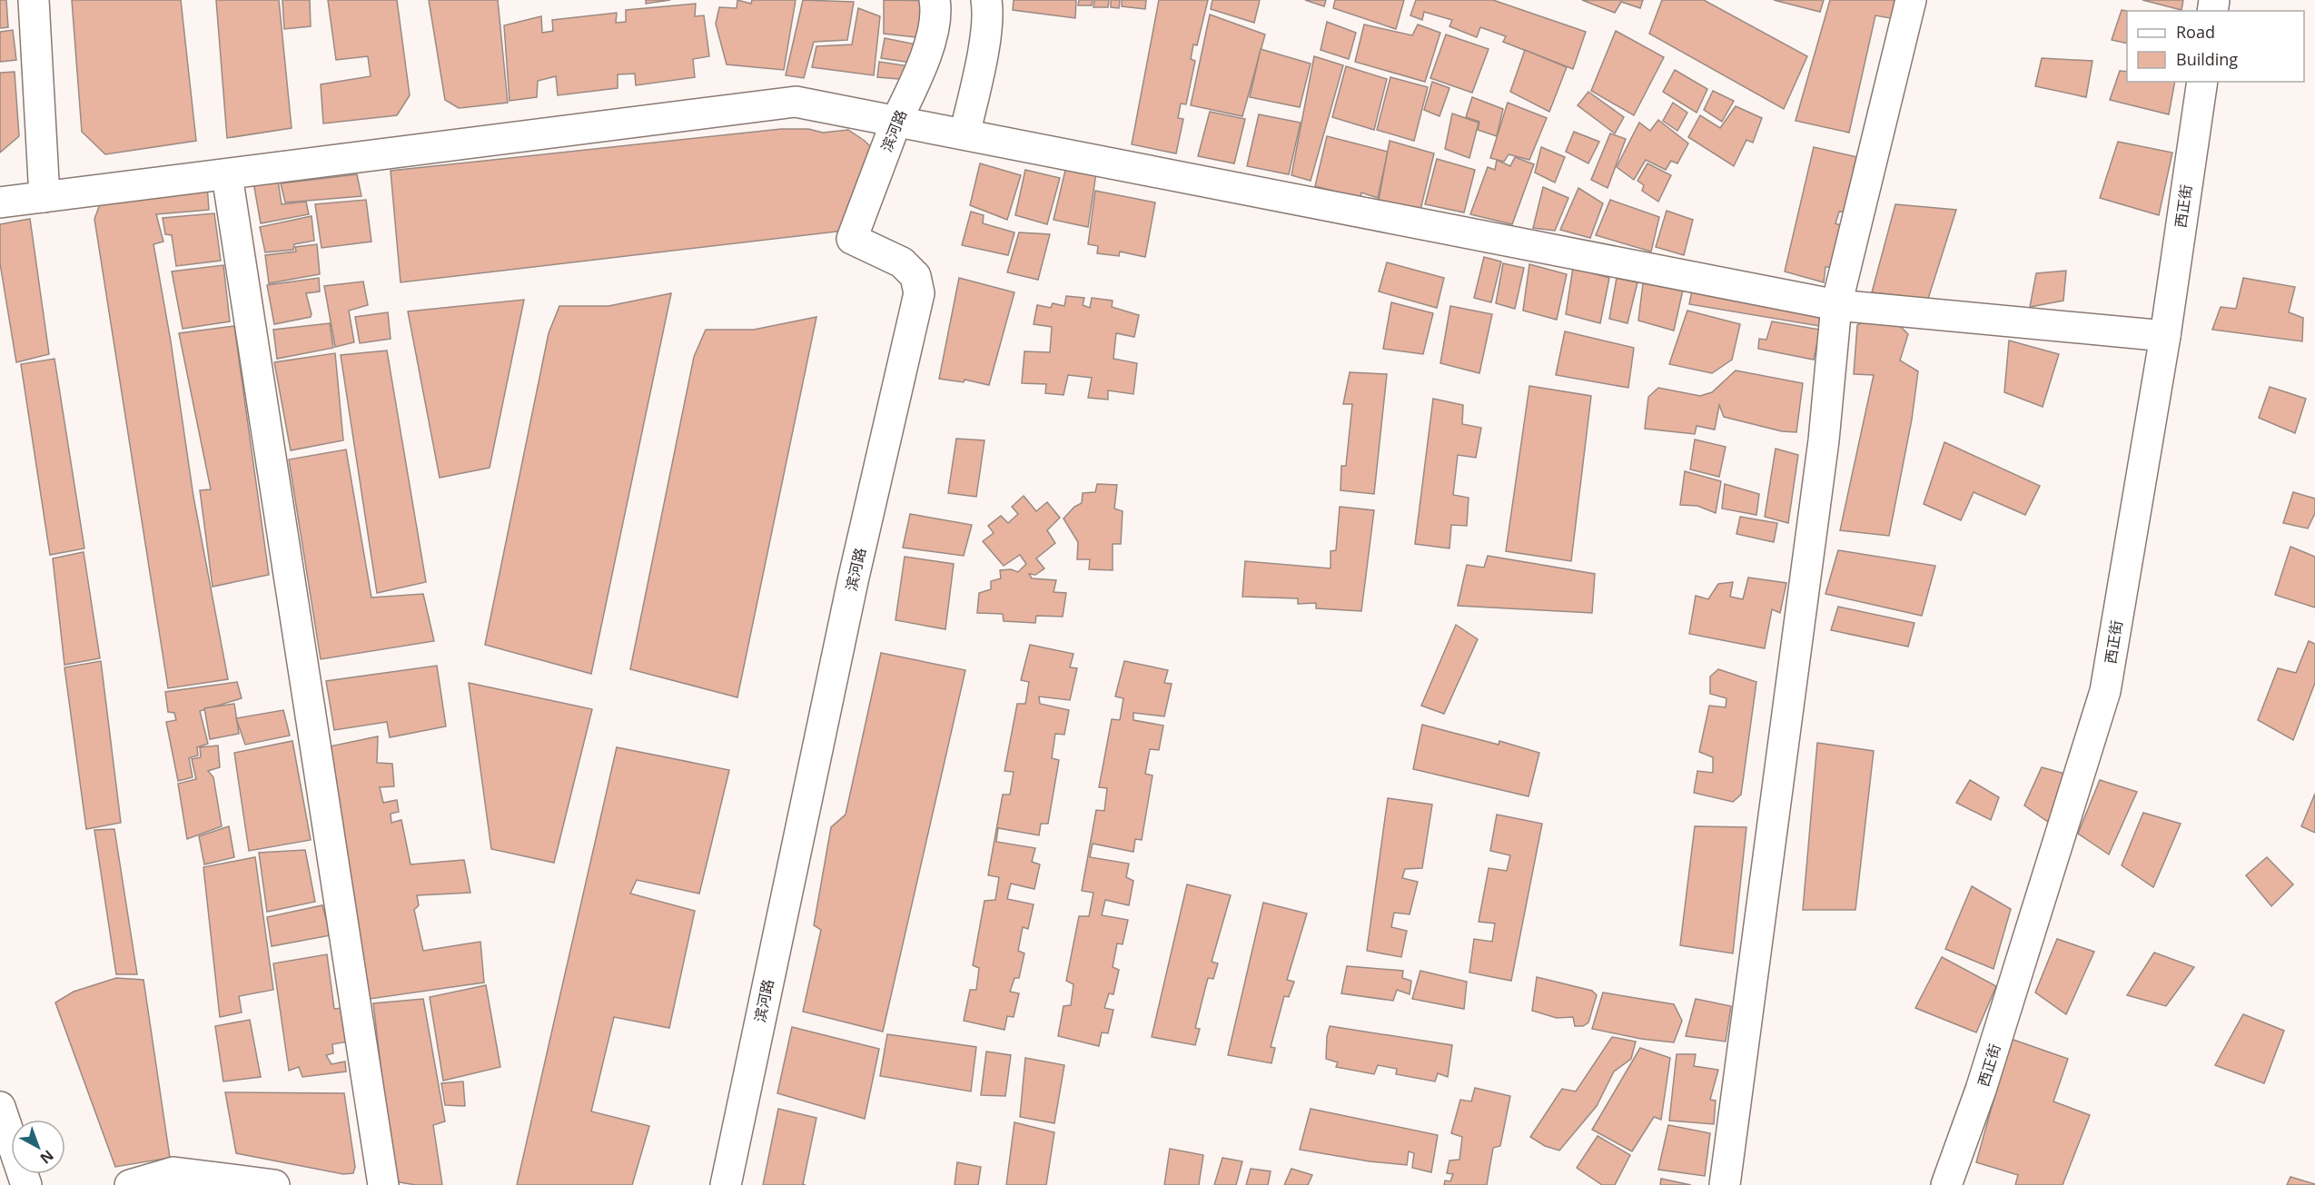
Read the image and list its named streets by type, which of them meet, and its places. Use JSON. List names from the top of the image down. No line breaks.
{"streets":{"main road":["滨河路","西正街"]},"legend":["Road","Building"],"north":"bottom right"}
